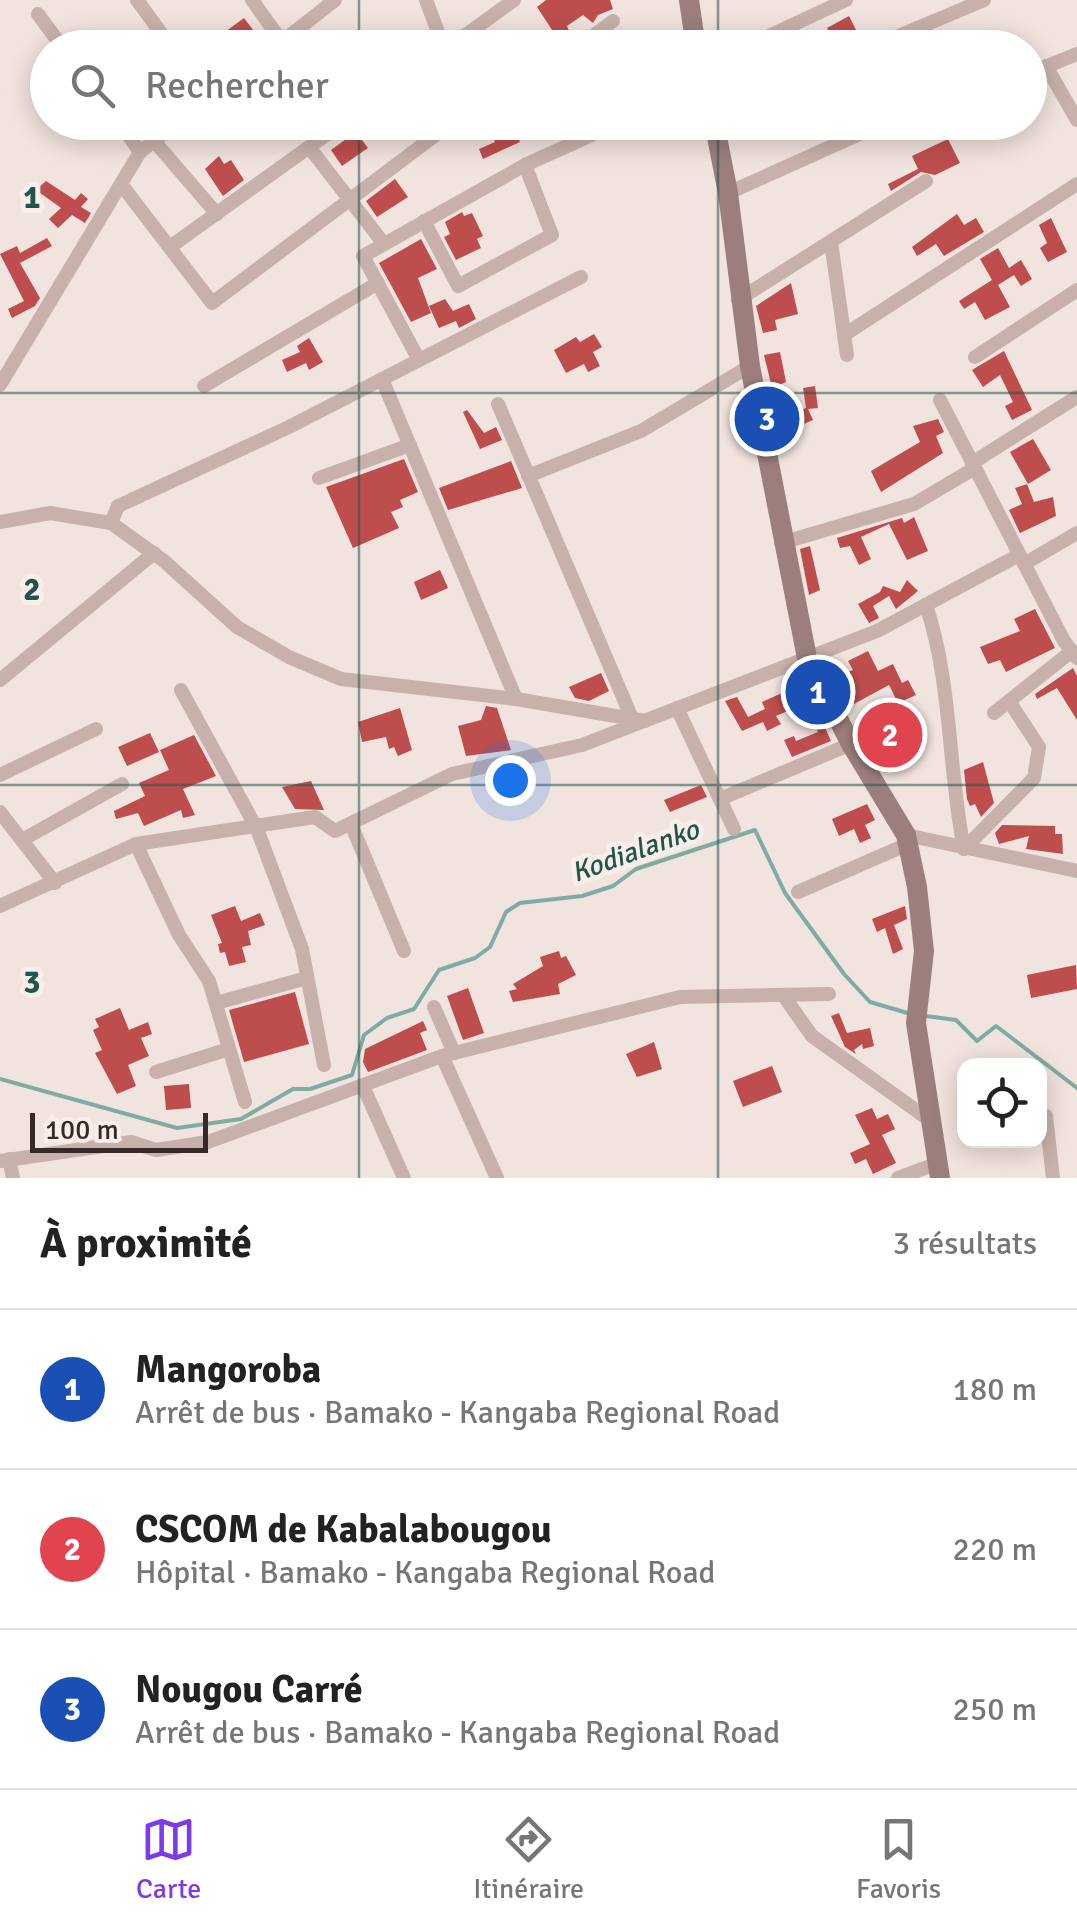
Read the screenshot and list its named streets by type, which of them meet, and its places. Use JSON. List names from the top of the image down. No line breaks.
{"water":["Kodialanko"],"scale_bar":"100 m","page":{"search":"Rechercher","pins":["3","1","2"],"scale":"100 m","heading":["À proximité","3 résultats"],"list":[{"mark":"1","name":"Mangoroba","note":"Arrêt de bus · Bamako - Kangaba Regional Road","value":"180 m"},{"mark":"2","name":"CSCOM de Kabalabougou","note":"Hôpital · Bamako - Kangaba Regional Road","value":"220 m"},{"mark":"3","name":"Nougou Carré","note":"Arrêt de bus · Bamako - Kangaba Regional Road","value":"250 m"}],"nav":["Carte","Itinéraire","Favoris"]},"grid":{"rows":["1","2","3"]}}
